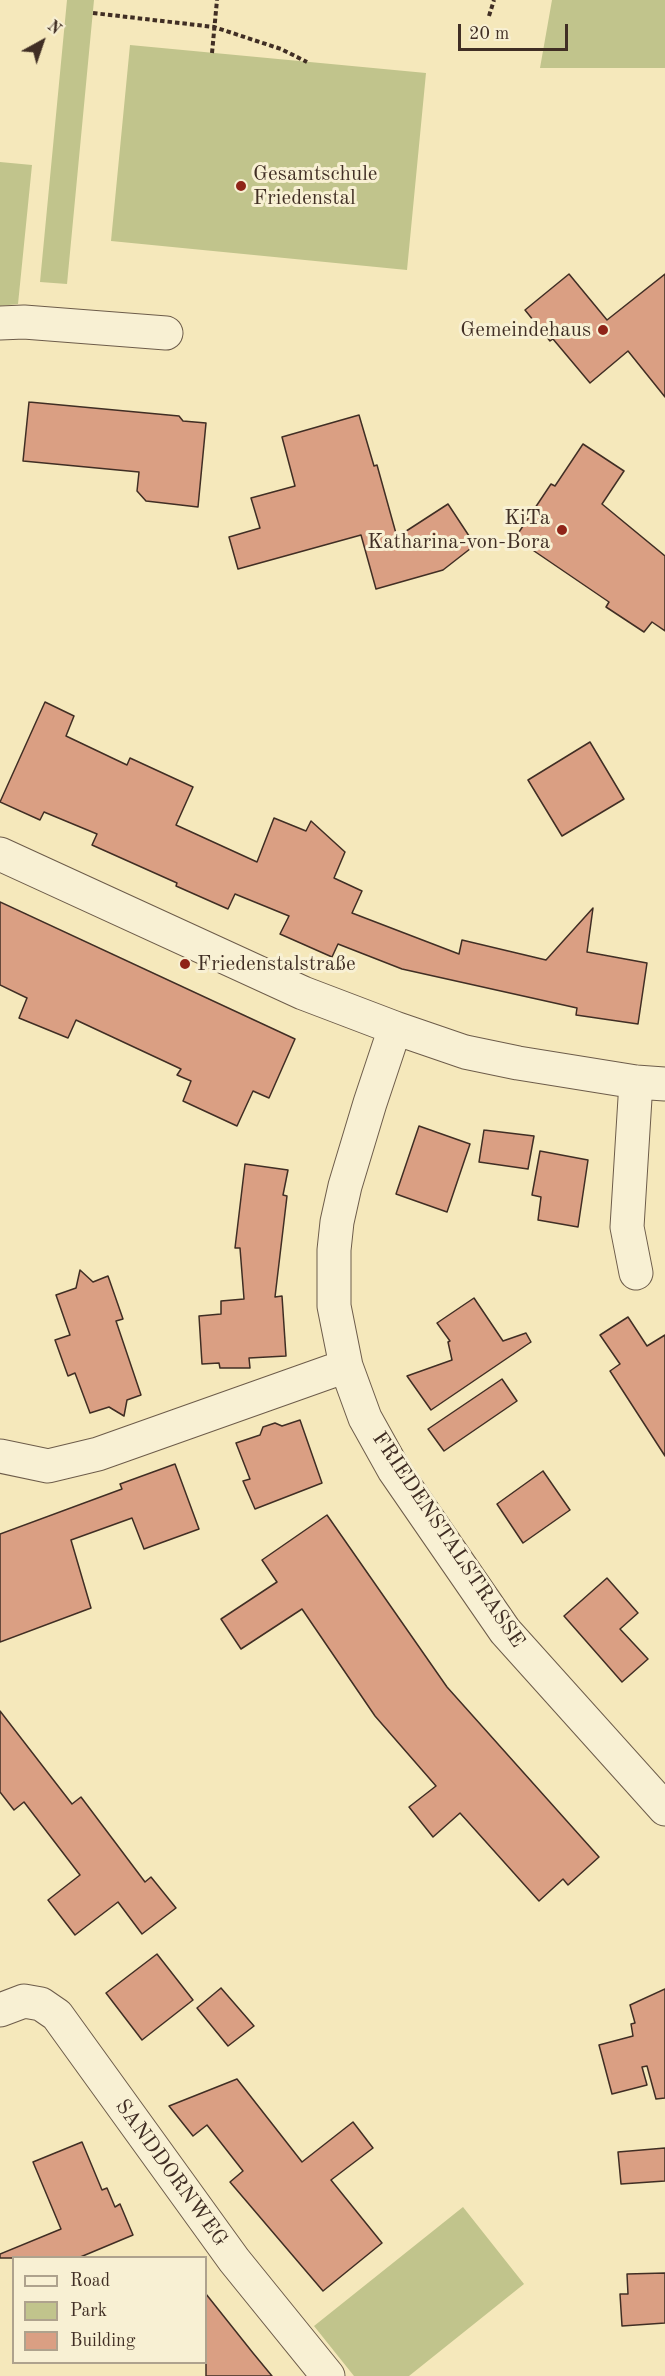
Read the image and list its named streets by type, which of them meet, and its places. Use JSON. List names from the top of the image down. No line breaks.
{"streets":{"street":["FRIEDENSTALSTRASSE","SANDDORNWEG"]},"places":["Gesamtschule Friedenstal","Gemeindehaus","KiTa Katharina-von-Bora","Friedenstalstraße"],"legend":["Road","Park","Building"],"scale_bar":"20 m","north":"top right"}
